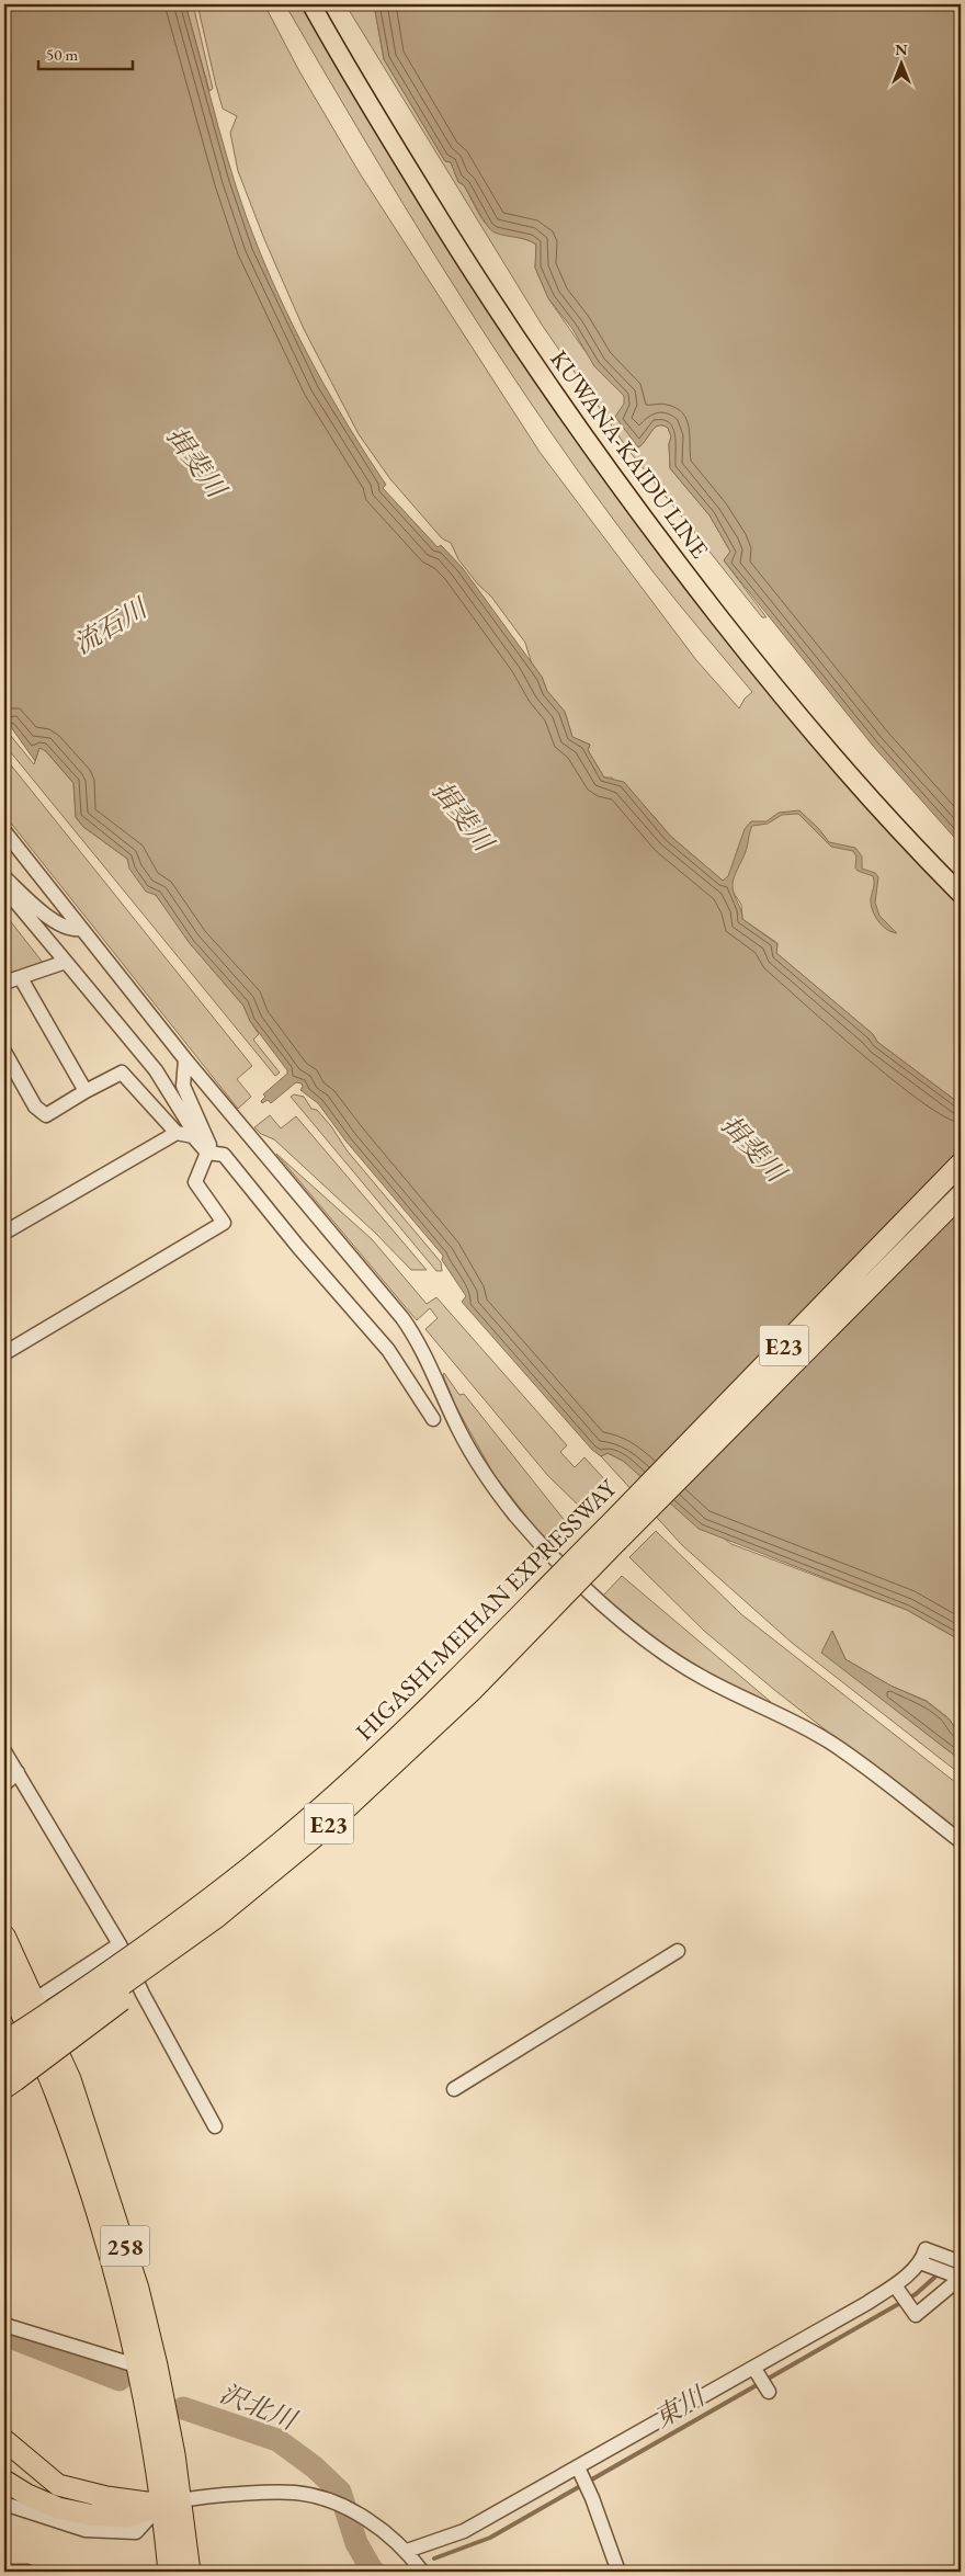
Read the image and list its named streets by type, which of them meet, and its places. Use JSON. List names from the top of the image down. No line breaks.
{"streets":{"highway":["E23","HIGASHI-MEIHAN EXPRESSWAY","258"],"main road":["KUWANA-KAIDU LINE"]},"water":["揖斐川","流石川","沢北川","東川"],"scale_bar":"50 m","north":"top"}
